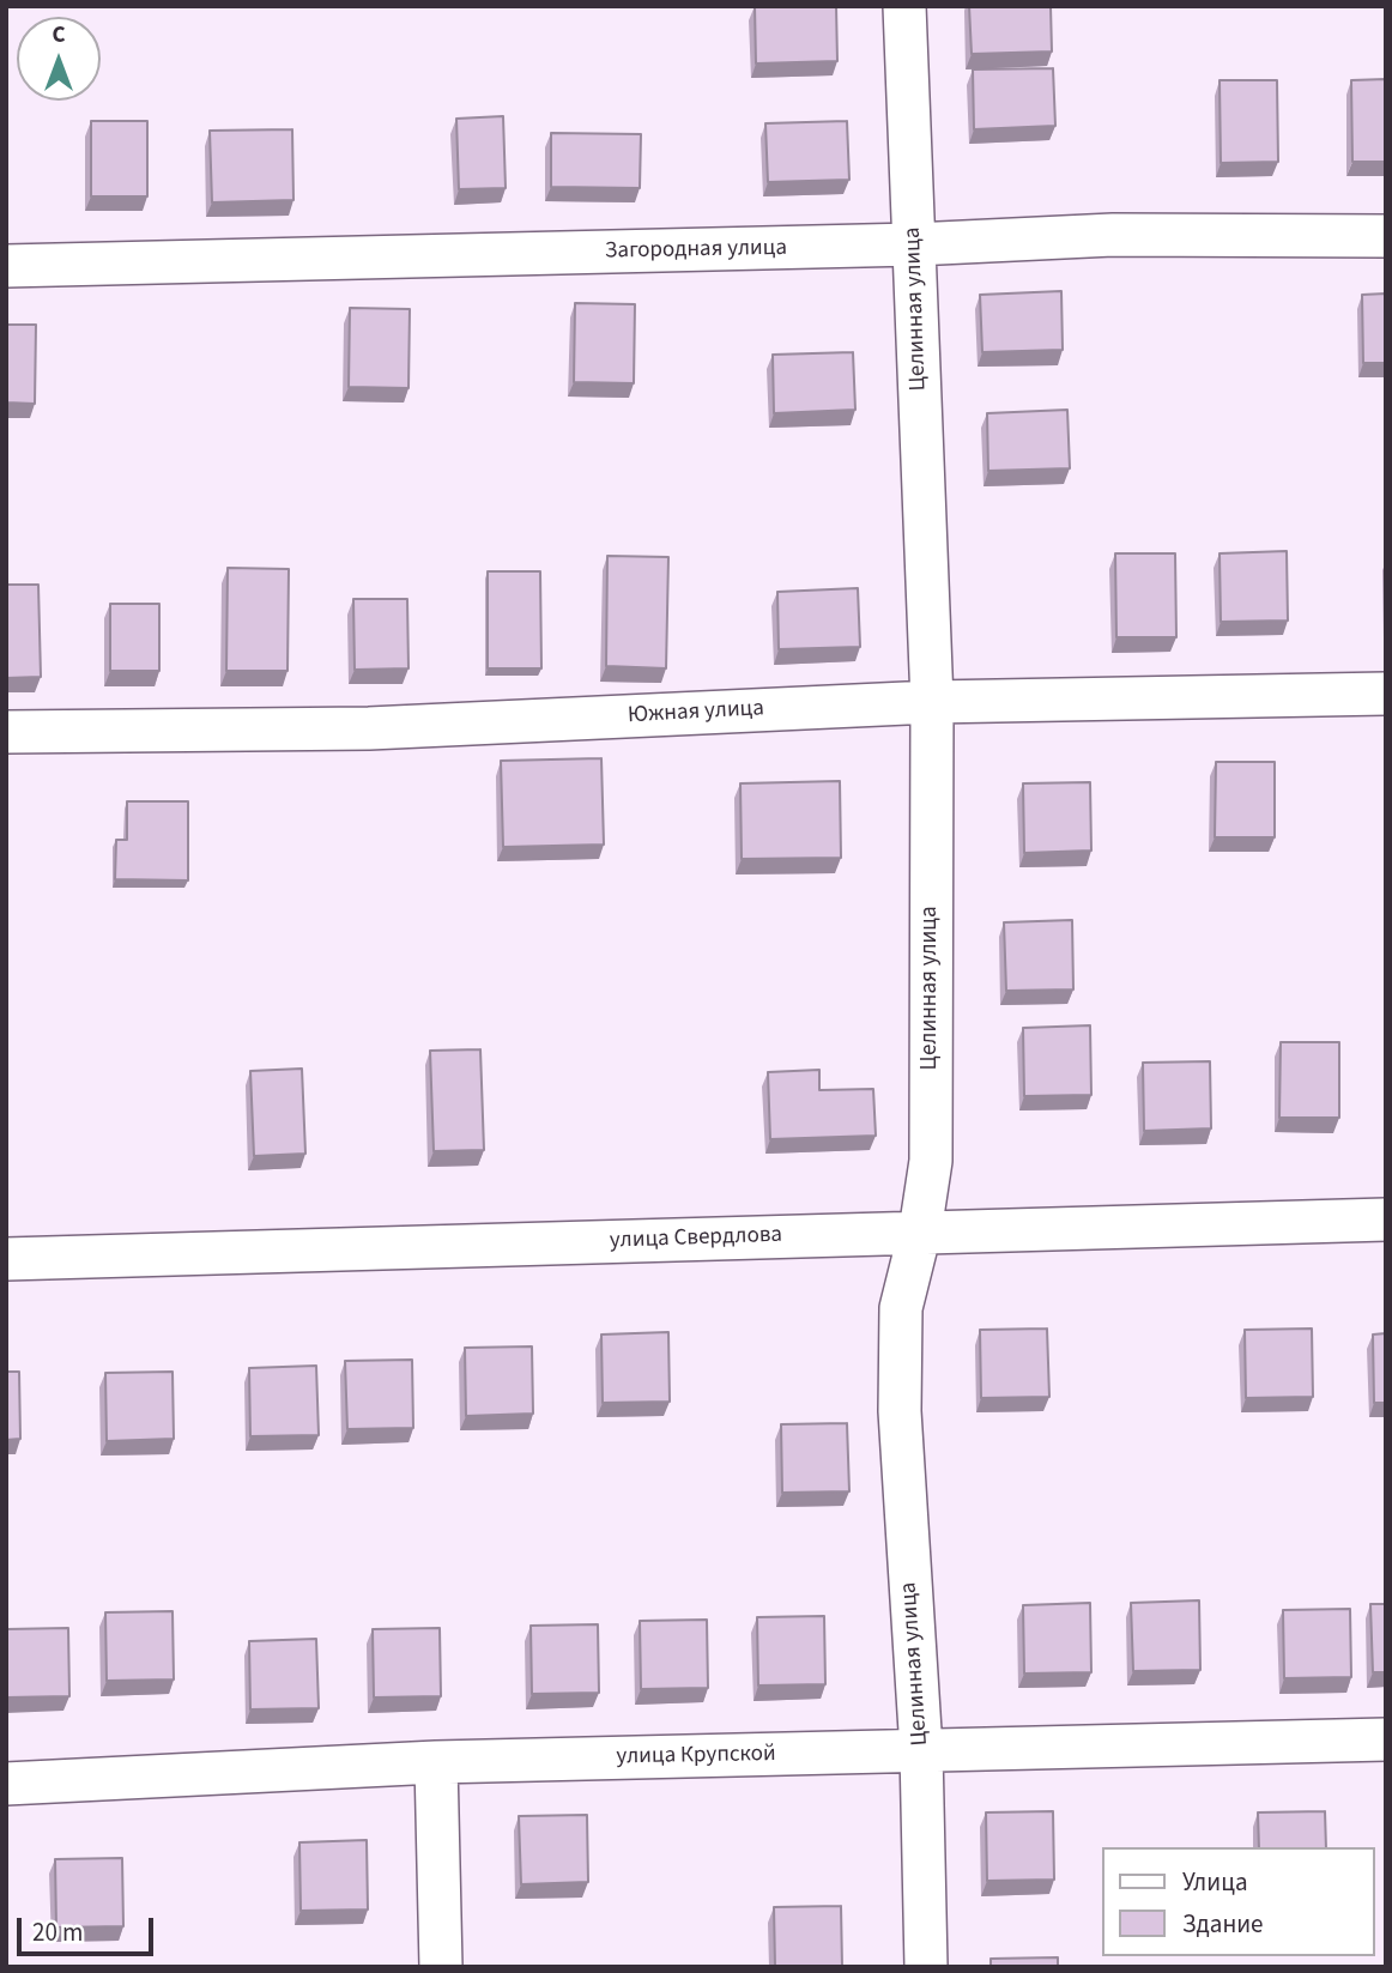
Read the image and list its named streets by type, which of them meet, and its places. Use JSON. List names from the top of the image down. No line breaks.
{"streets":{"street":["Загородная улица","Целинная улица","Южная улица","улица Свердлова","улица Крупской"]},"crossings":[["Загородная улица","Целинная улица"],["Целинная улица","Южная улица"],["Целинная улица","улица Свердлова"],["Целинная улица","улица Крупской"]],"legend":["Улица","Здание"],"scale_bar":"20 m","north":"top"}
